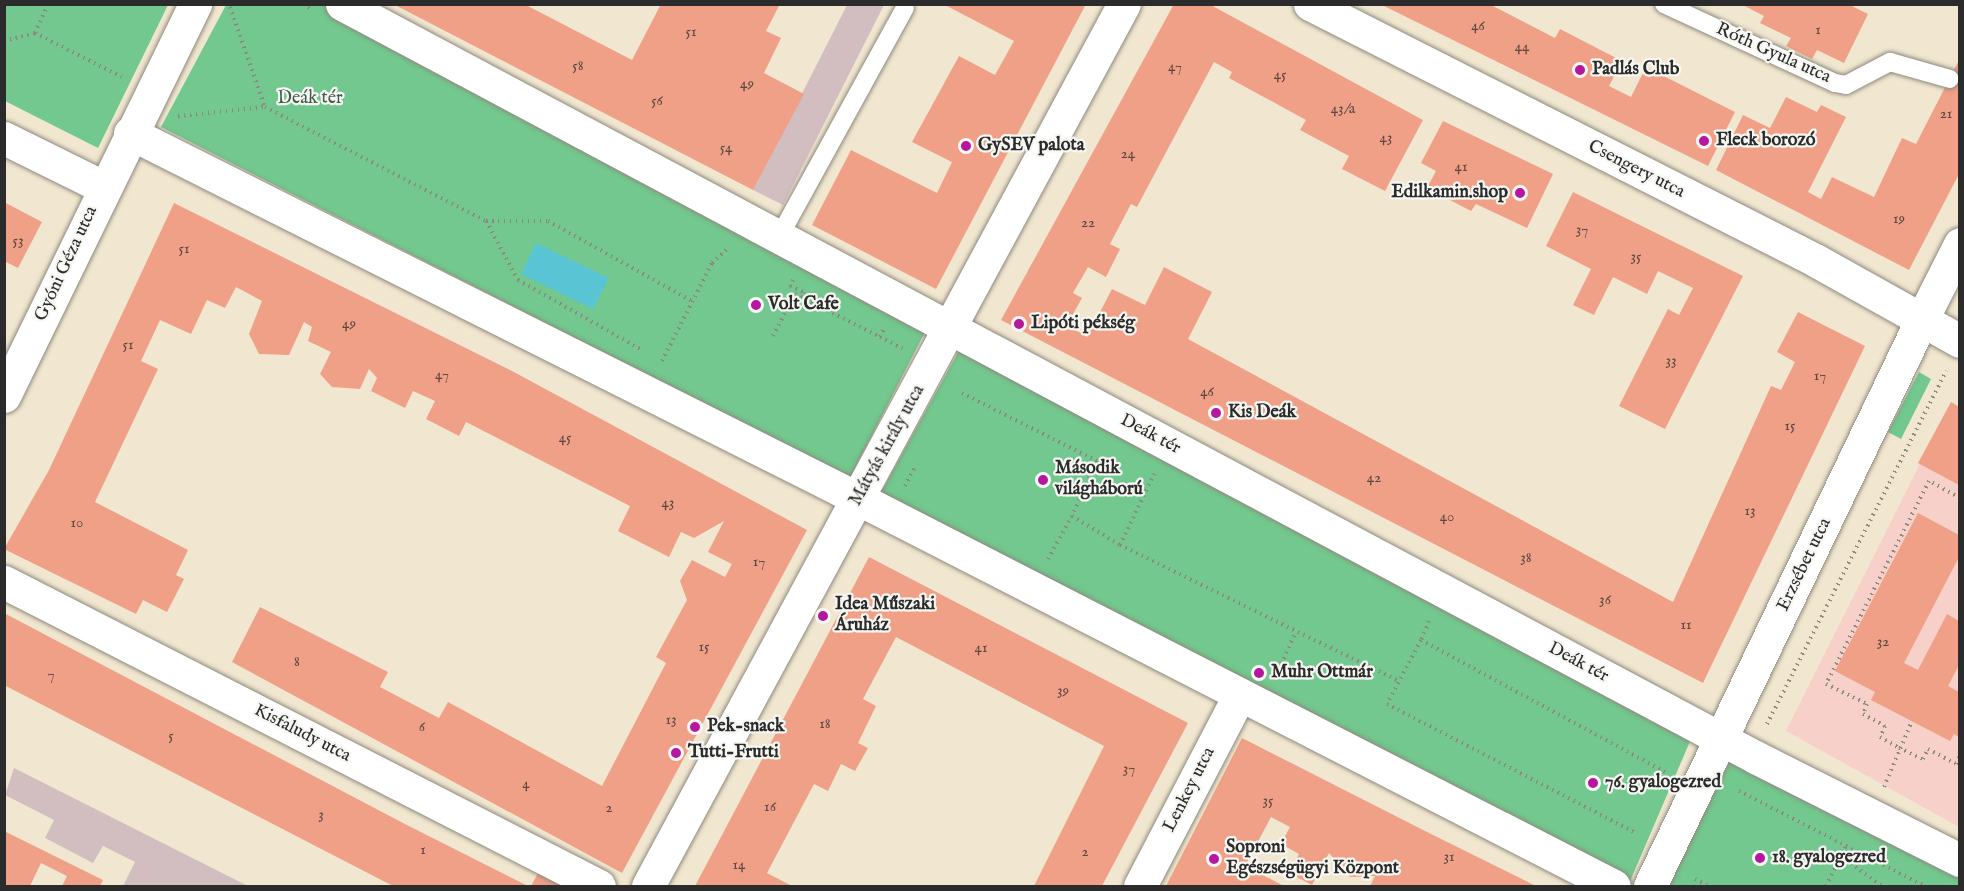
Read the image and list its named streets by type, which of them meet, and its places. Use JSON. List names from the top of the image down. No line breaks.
{"streets":{"street":["Csengery utca","Gyóni Géza utca","Deák tér","Mátyás király utca","Erzsébet utca","Kisfaludy utca","Lenkey utca"],"lane":["Róth Gyula utca"]},"crossings":[["Csengery utca","Erzsébet utca"],["Deák tér","Mátyás király utca"],["Deák tér","Erzsébet utca"]],"parks":["Deák tér"],"places":["Padlás Club","Fleck borozó","GySEV palota","Edilkamin.shop","Volt Cafe","Lipóti pékség","Kis Deák","Második világháború","Idea Műszaki Áruház","Muhr Ottmár","Pek-snack","Tutti-Frutti","76. gyalogezred","18. gyalogezred","Soproni Egészségügyi Központ"],"house_numbers":["46","1","51","44","58","47","45","49","56","43/a","21","43","54","24","41","19","22","37","53","51","35","49","51","33","47","17","46","15","45","42","43","13","40","10","38","17","36","11","32","15","41","8","7","39","13","18","6","5","37","4","35","16","2","3","1","2","31","14"]}
